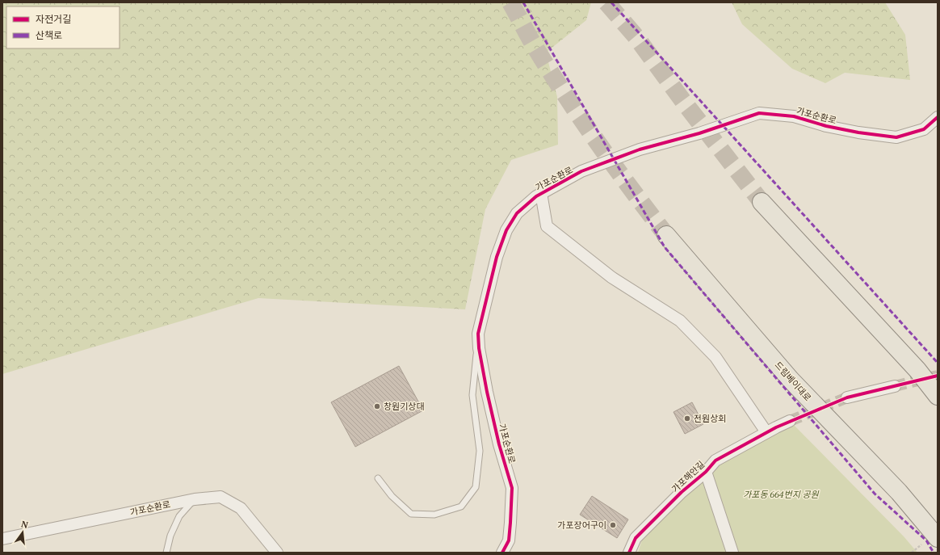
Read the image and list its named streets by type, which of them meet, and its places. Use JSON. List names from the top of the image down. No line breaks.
{"streets":{"main road":["드림베이대로"],"street":["가포순환로","가포해안길"]},"parks":["가포동 664번지 공원"],"places":["창원기상대","전원상회","가포장어구이"],"legend":["자전거길","산책로"],"north":"top"}
